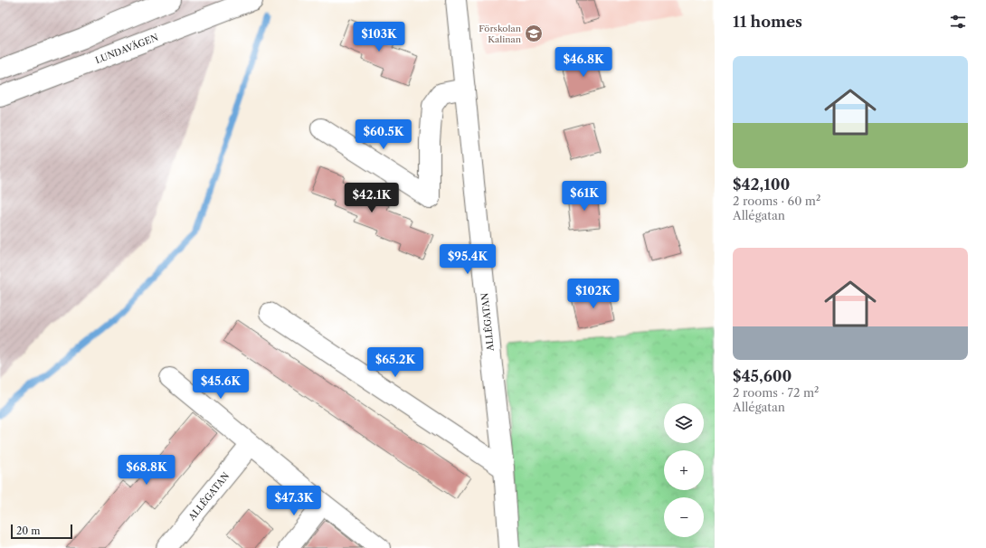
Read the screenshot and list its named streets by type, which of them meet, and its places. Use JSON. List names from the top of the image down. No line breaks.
{"streets":{"street":["LUNDAVÄGEN","ALLÉGATAN"]},"places":{"school or university":["Förskolan Kalinan"]},"scale_bar":"20 m","page":{"heading":"11 homes","price":["$103K","$46.8K","$60.5K","$61K","$42.1K","$95.4K","$102K","$65.2K","$45.6K","$68.8K","$47.3K"],"list":[{"name":"$42,100","note":"2 rooms · 60 m² · Allégatan"},{"name":"$45,600","note":"2 rooms · 72 m² · Allégatan"}],"map_buttons":["+","−"],"scale":"20 m"}}
